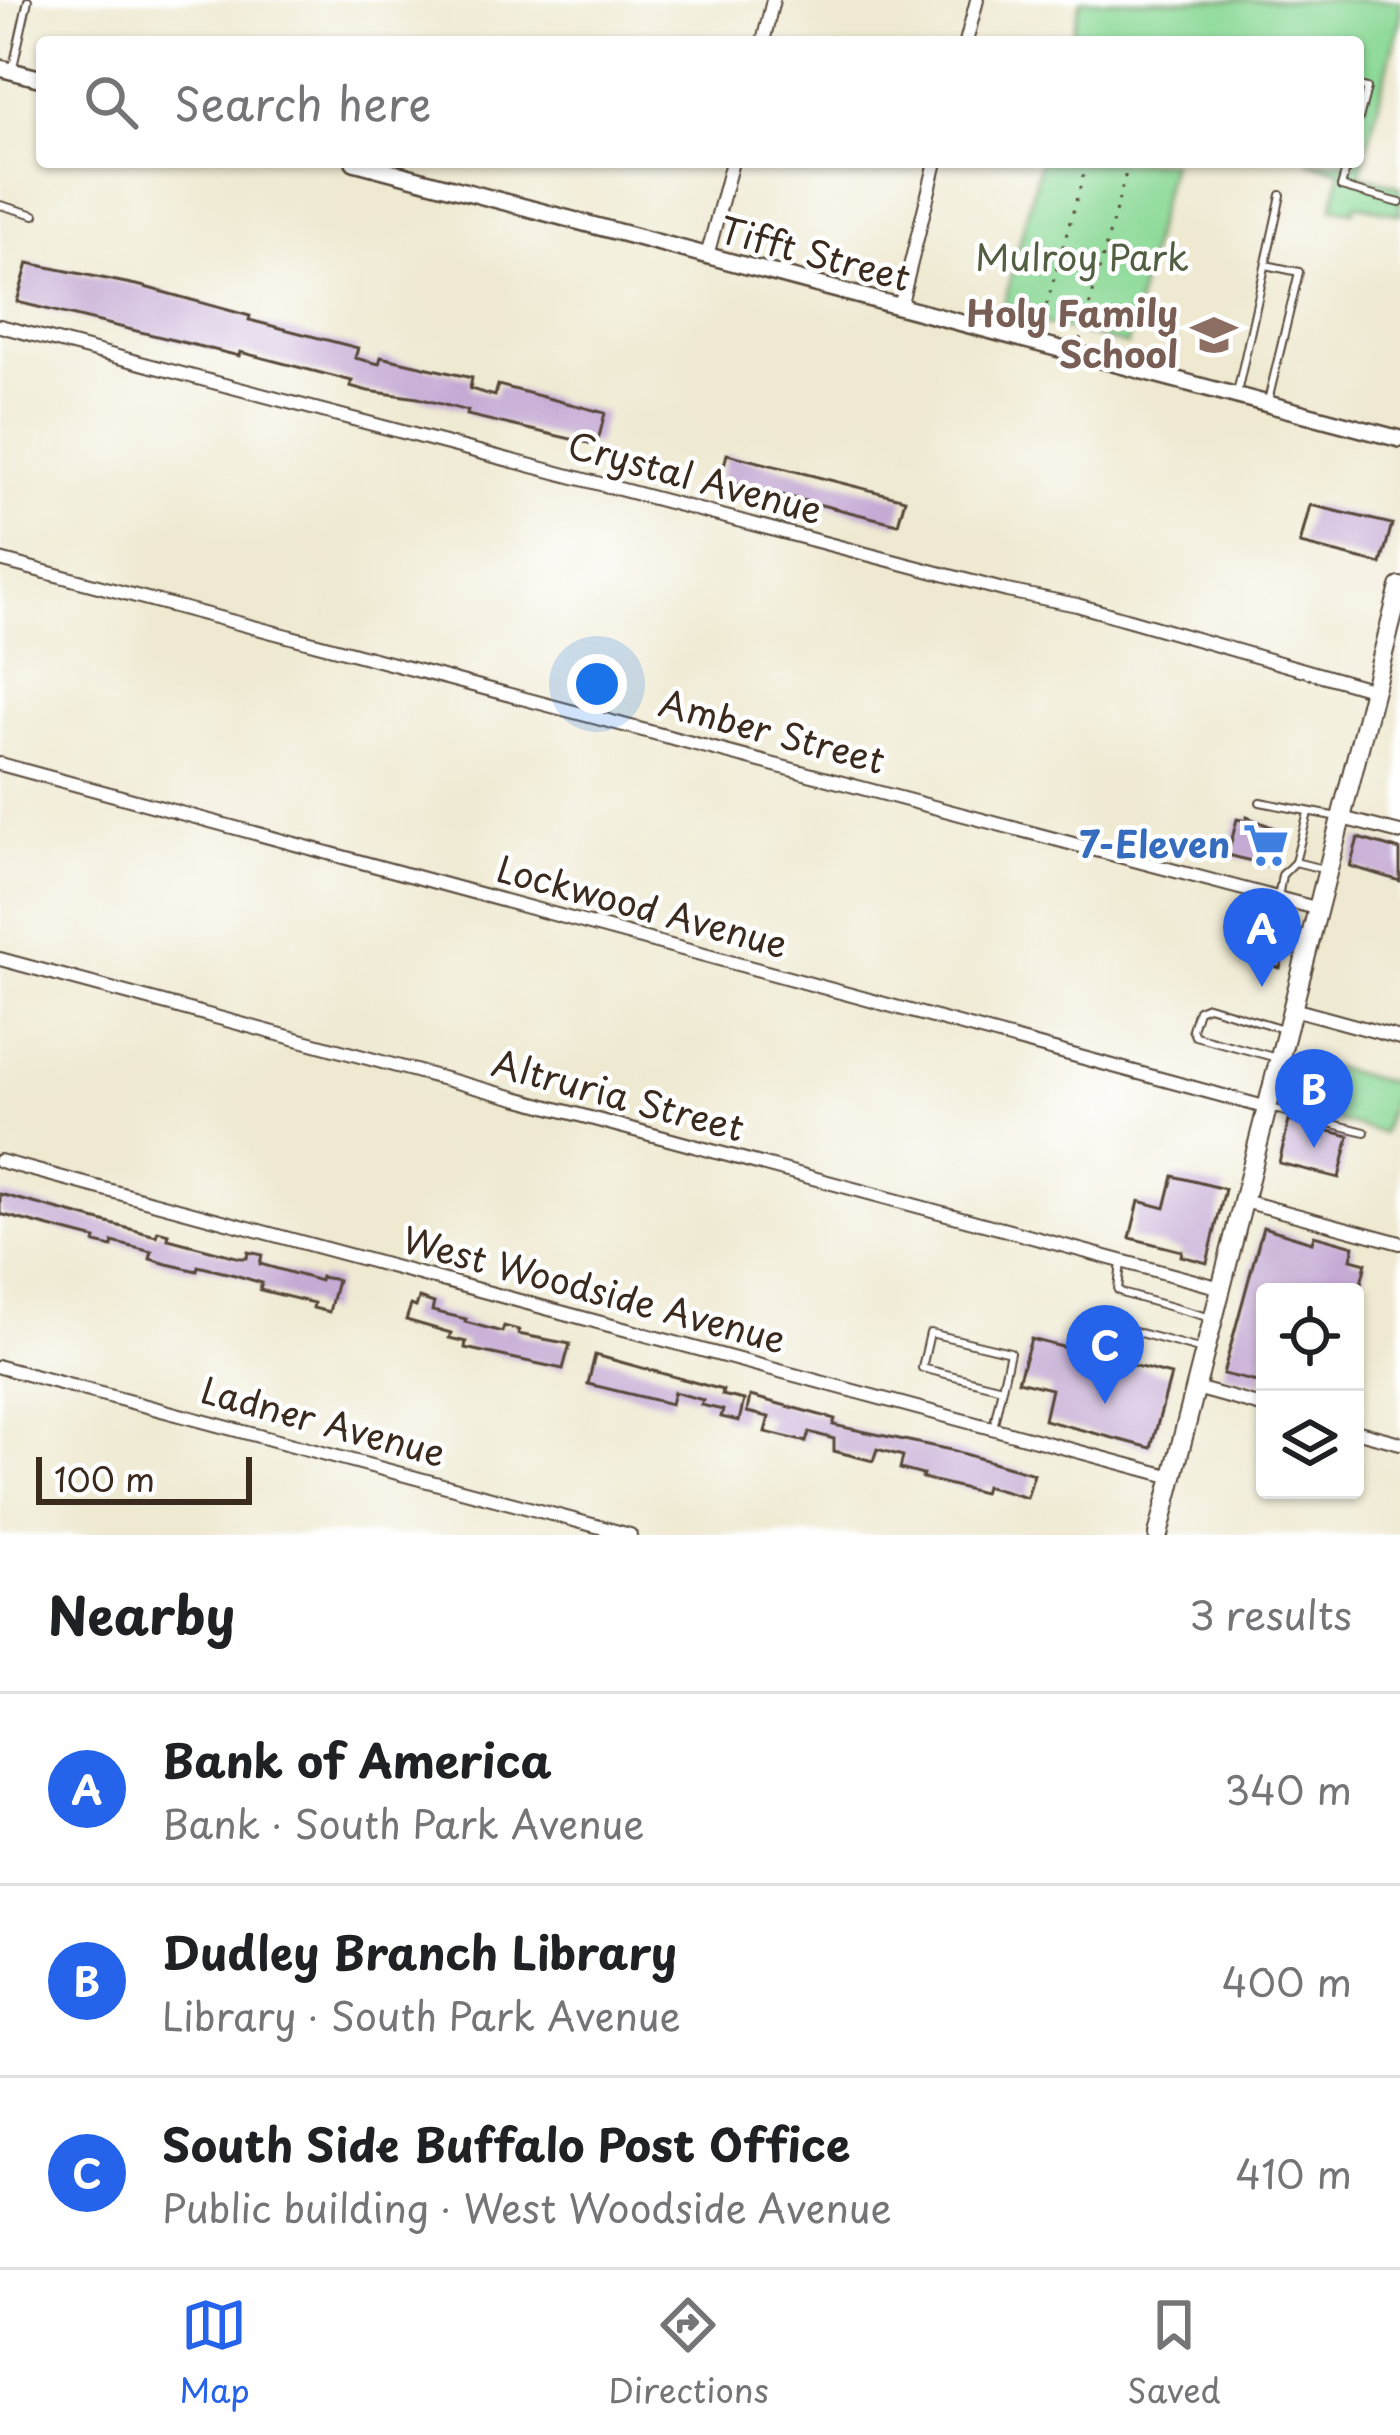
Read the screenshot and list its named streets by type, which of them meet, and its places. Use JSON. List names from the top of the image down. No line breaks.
{"streets":{"street":["Tifft Street","Crystal Avenue","Amber Street","Lockwood Avenue","Altruria Street","West Woodside Avenue","Ladner Avenue"]},"parks":["Mulroy Park"],"places":{"school or university":["Holy Family School"],"supermarket":["7-Eleven"]},"scale_bar":"100 m","page":{"search":"Search here","pins":["A","B","C"],"scale":"100 m","heading":["Nearby","3 results"],"list":[{"mark":"A","name":"Bank of America","note":"Bank · South Park Avenue","value":"340 m"},{"mark":"B","name":"Dudley Branch Library","note":"Library · South Park Avenue","value":"400 m"},{"mark":"C","name":"South Side Buffalo Post Office","note":"Public building · West Woodside Avenue","value":"410 m"}],"nav":["Map","Directions","Saved"]}}
